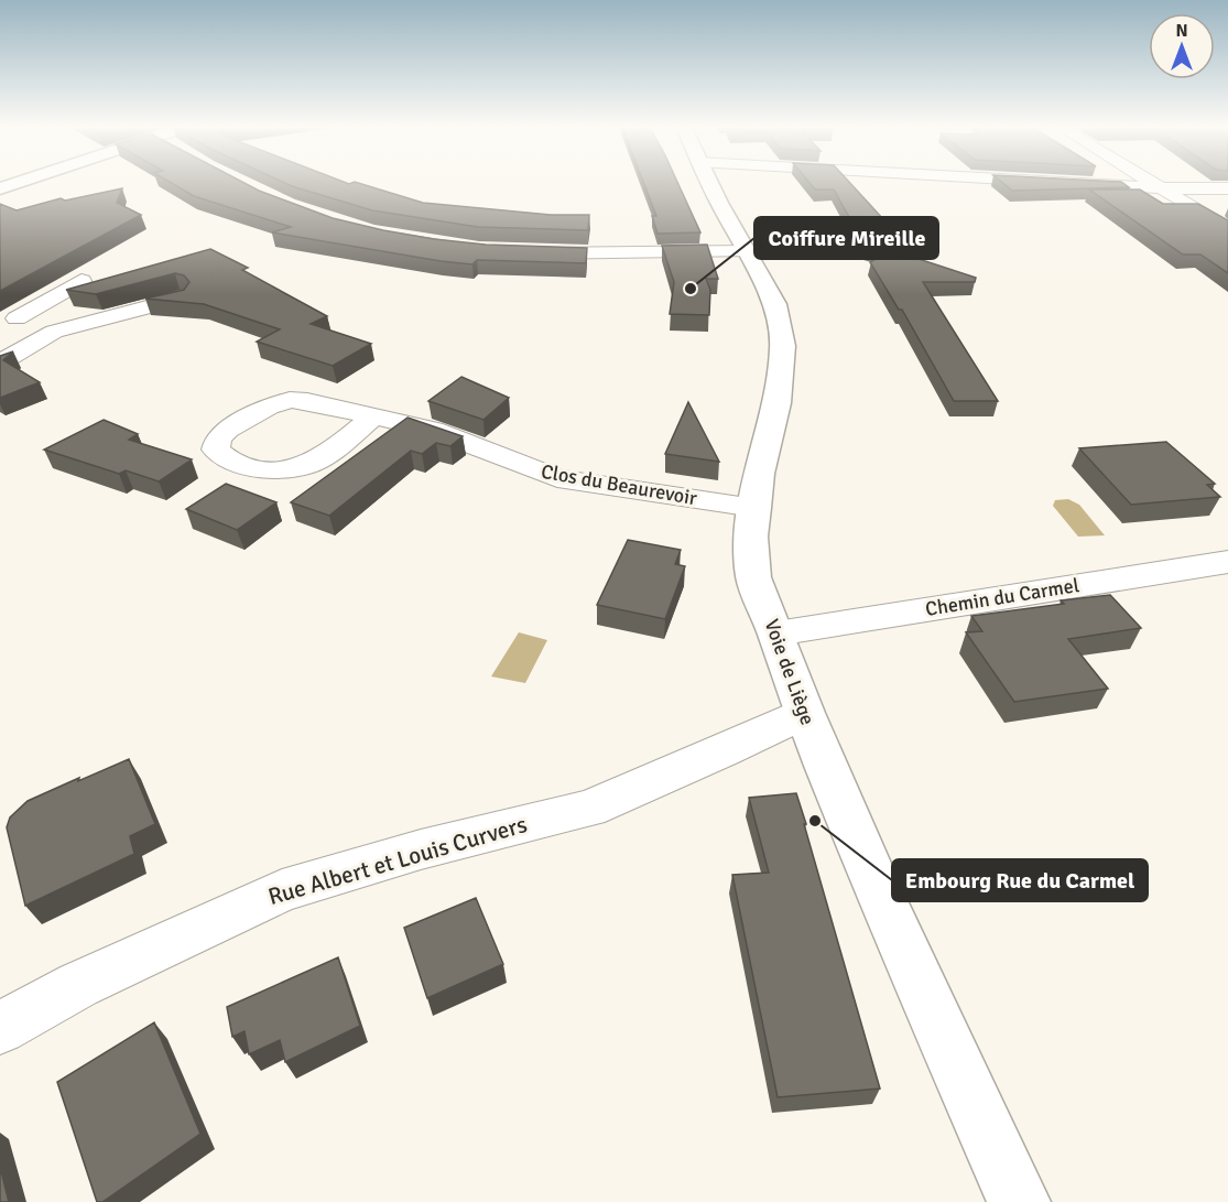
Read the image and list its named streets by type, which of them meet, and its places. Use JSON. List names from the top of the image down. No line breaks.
{"streets":{"street":["Clos du Beaurevoir","Chemin du Carmel","Voie de Liège","Rue Albert et Louis Curvers"]},"crossings":[["Clos du Beaurevoir","Voie de Liège"],["Chemin du Carmel","Voie de Liège"],["Voie de Liège","Rue Albert et Louis Curvers"]],"places":["Coiffure Mireille","Embourg Rue du Carmel"],"north":"top"}
